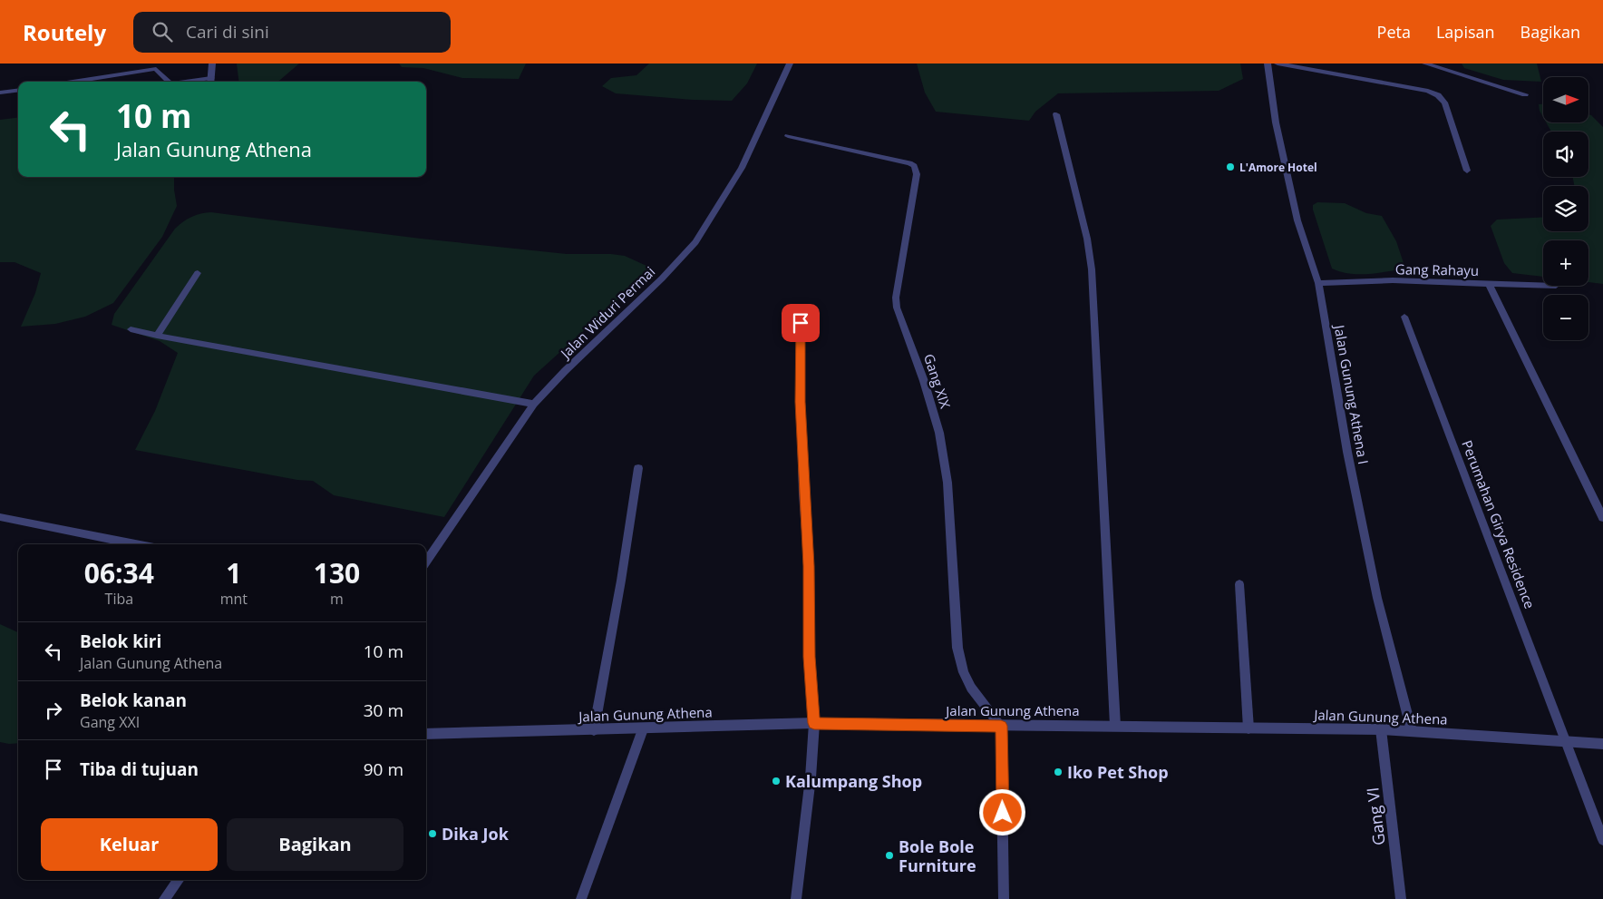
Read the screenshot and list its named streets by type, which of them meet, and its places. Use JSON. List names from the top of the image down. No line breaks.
{"streets":{"street":["Gang Rahayu","Jalan Widuri Permai","Gang XIX","Jalan Gunung Athena I","Perumahan Girya Residence","Jalan Gunung Athena","Gang VI"]},"crossings":[["Gang Rahayu","Jalan Gunung Athena I"],["Gang XIX","Jalan Gunung Athena"],["Jalan Gunung Athena I","Jalan Gunung Athena"],["Perumahan Girya Residence","Jalan Gunung Athena"],["Jalan Gunung Athena","Gang VI"]],"places":["L'Amore Hotel","Iko Pet Shop","Kalumpang Shop","Dika Jok","Bole Bole Furniture"],"north":"right","page":{"header":"Routely","search":"Cari di sini","nav":["Peta","Lapisan","Bagikan"],"map_buttons":["+","−"],"turn":["10 m","Jalan Gunung Athena"],"eta":["06:34","Tiba","1","mnt","130","m"],"list":[{"name":"Belok kiri","note":"Jalan Gunung Athena","value":"10 m"},{"name":"Belok kanan","note":"Gang XXI","value":"30 m"},{"name":"Tiba di tujuan","value":"90 m"}],"buttons":["Keluar","Bagikan"]}}
